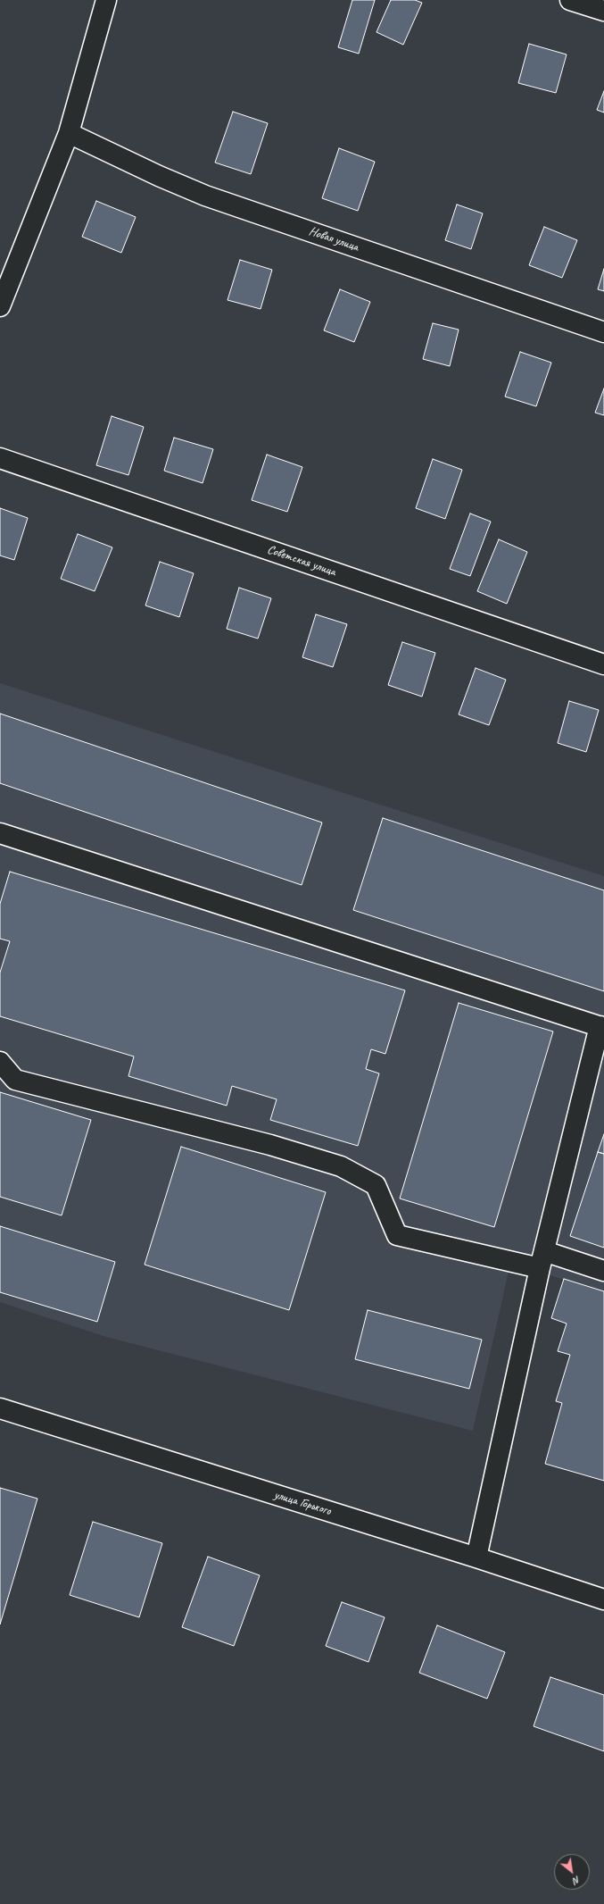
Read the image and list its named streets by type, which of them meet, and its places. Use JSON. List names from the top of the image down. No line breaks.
{"streets":{"street":["Новая улица","Советская улица","улица Горького"]},"north":"bottom right"}
